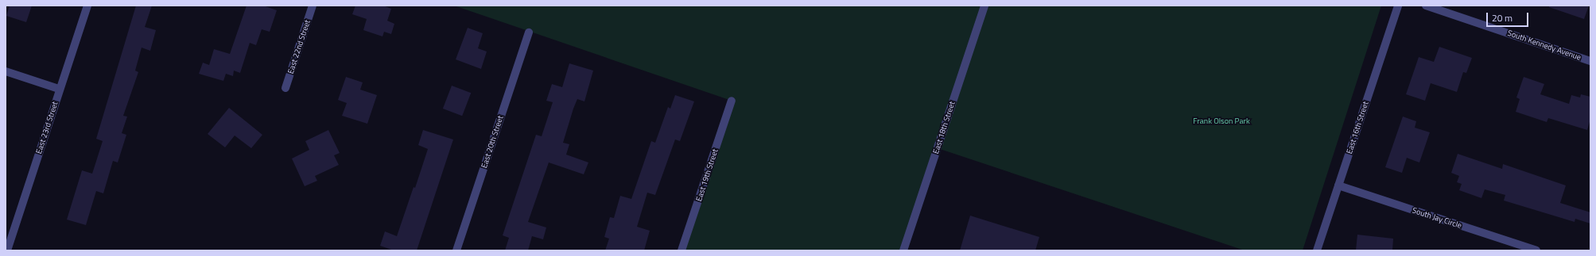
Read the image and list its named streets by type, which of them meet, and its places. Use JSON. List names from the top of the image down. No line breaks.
{"streets":{"street":["South Kennedy Avenue","East 22nd Street","East 23rd Street","East 18th Street","East 16th Street","East 20th Street","East 19th Street","South Jay Circle"]},"crossings":[["East 16th Street","South Jay Circle"]],"parks":["Frank Olson Park"],"scale_bar":"20 m"}
